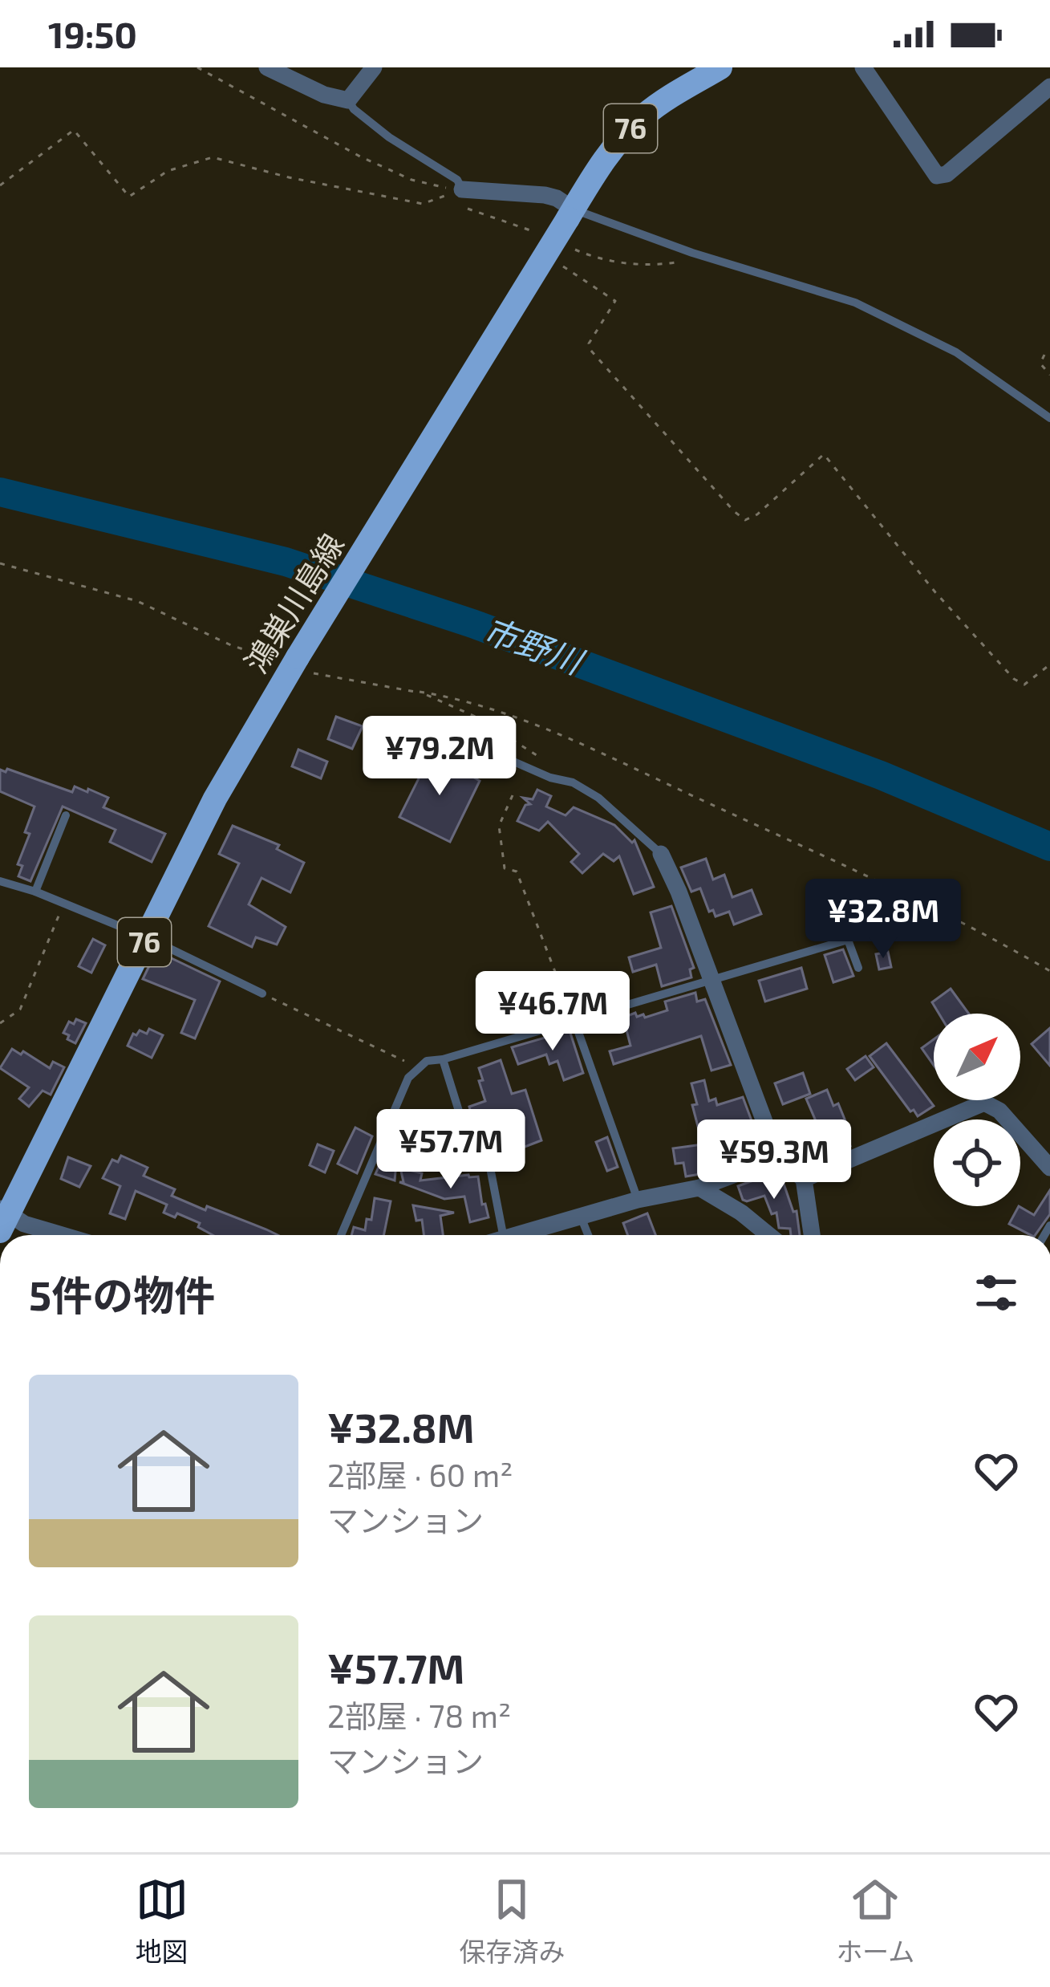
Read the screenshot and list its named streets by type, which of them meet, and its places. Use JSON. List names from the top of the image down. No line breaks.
{"streets":{"main road":["76","鴻巣川島線"]},"water":["市野川"],"north":"top right","page":{"status":"19:50","price":["¥79.2M","¥32.8M","¥46.7M","¥57.7M","¥59.3M"],"heading":"5件の物件","list":[{"name":"¥32.8M","note":"2部屋 · 60 m² · マンション"},{"name":"¥57.7M","note":"2部屋 · 78 m² · マンション"}],"tabs":["地図","保存済み","ホーム"]}}
